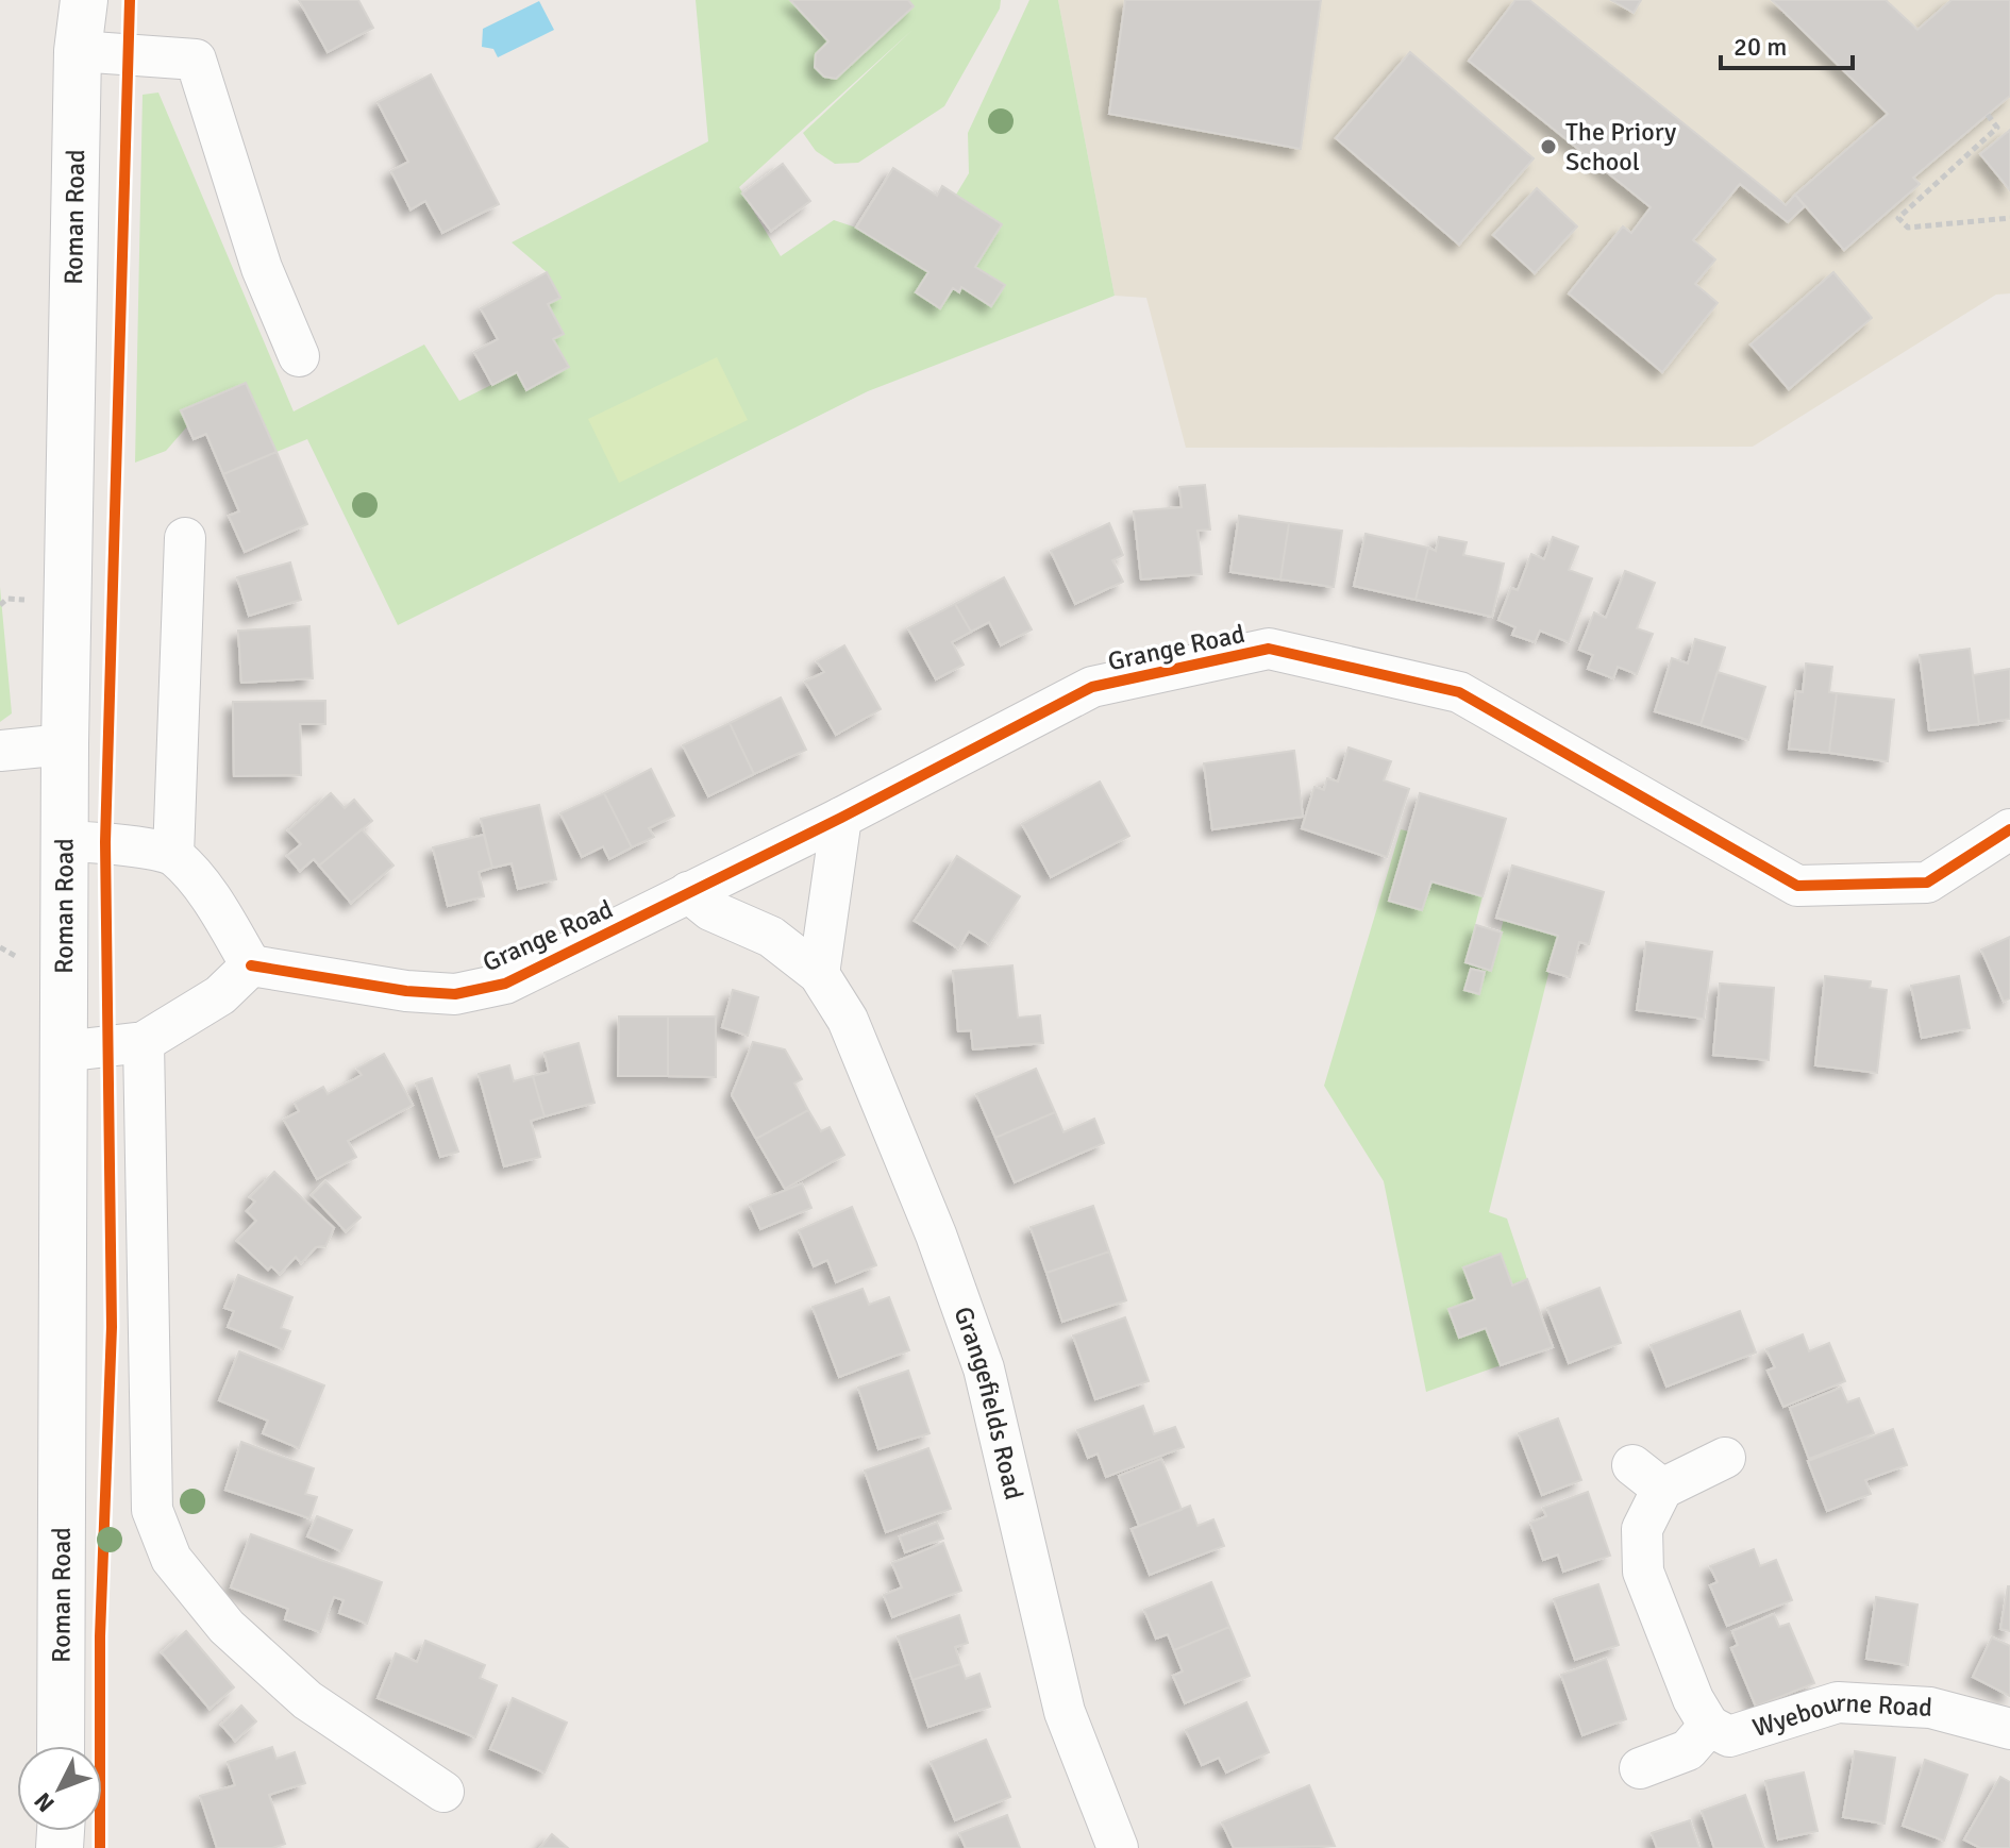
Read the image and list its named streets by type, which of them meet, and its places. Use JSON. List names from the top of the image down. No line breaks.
{"streets":{"main road":["Roman Road"],"street":["Grange Road","Grangefields Road","Wyebourne Road"]},"crossings":[["Grange Road","Grangefields Road"]],"places":["The Priory School"],"scale_bar":"20 m","north":"bottom left"}
